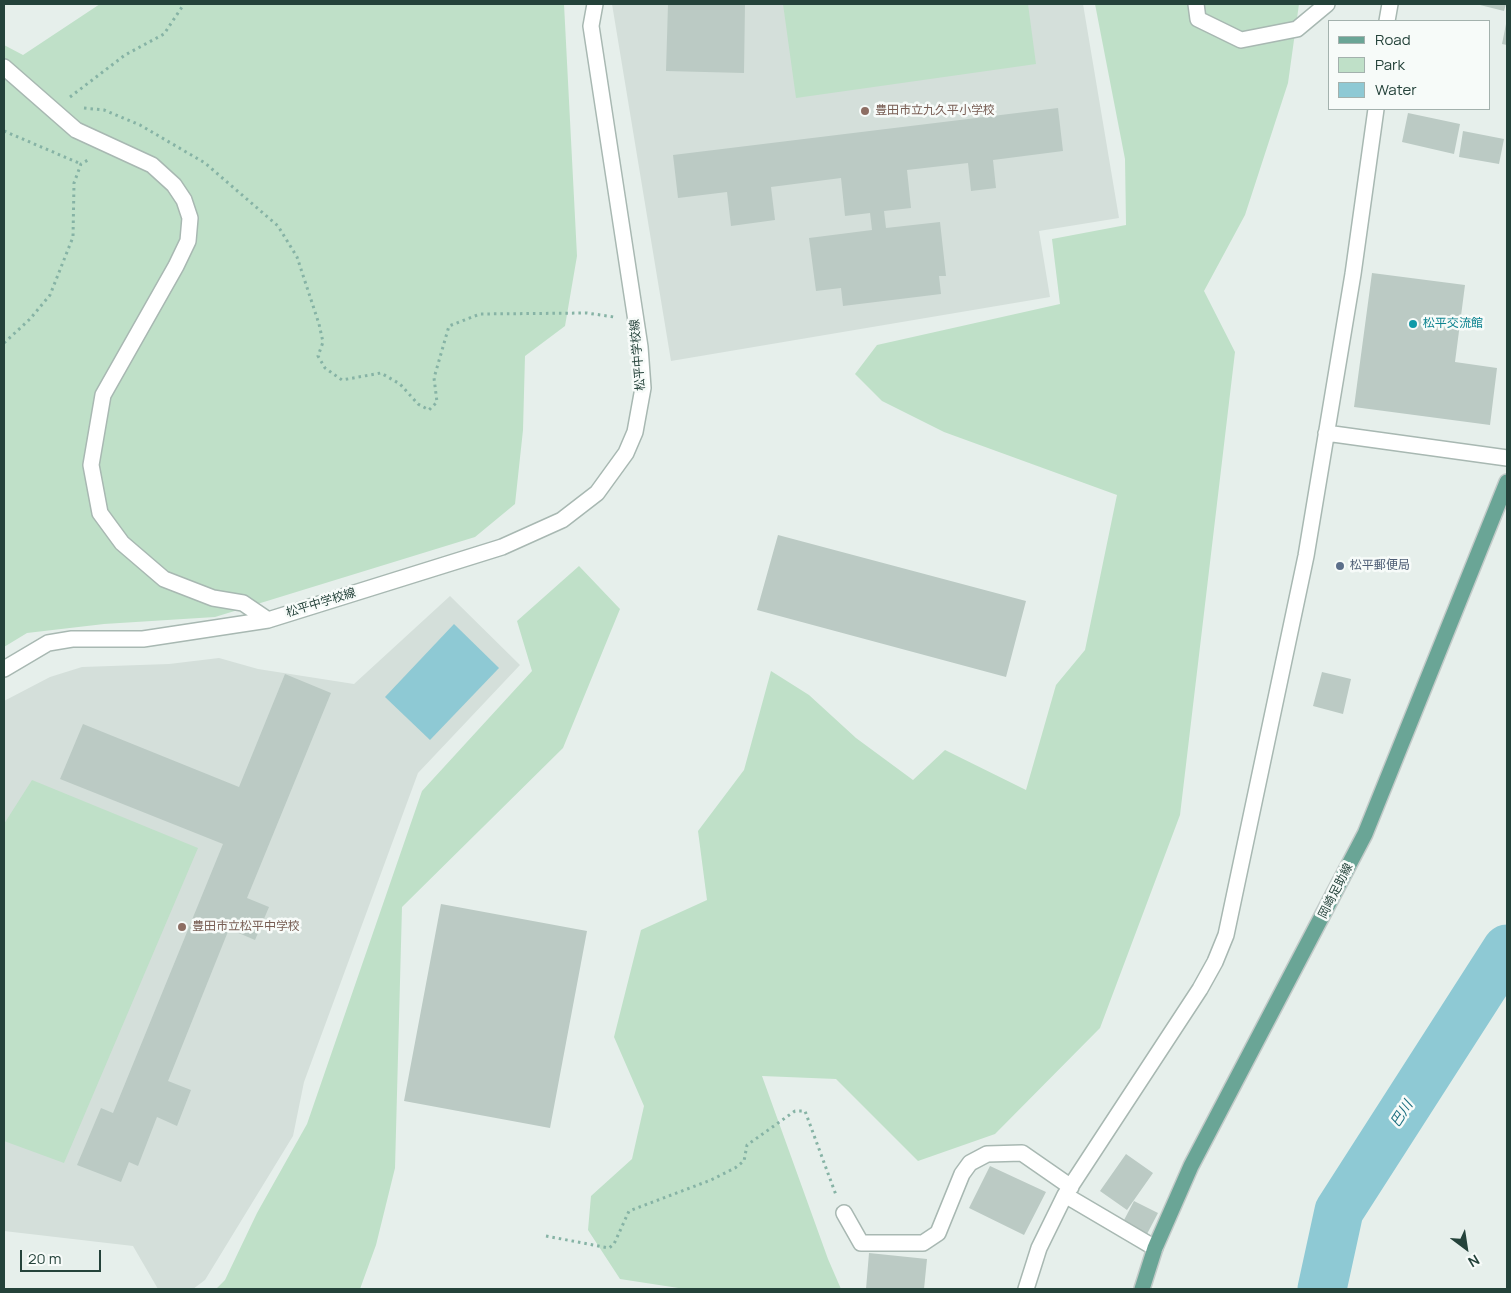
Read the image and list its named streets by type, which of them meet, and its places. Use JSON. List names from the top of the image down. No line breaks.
{"streets":{"main road":["岡崎足助線"],"street":["松平中学校線"]},"water":["巴川"],"places":["豊田市立九久平小学校","松平交流館","松平郵便局","豊田市立松平中学校"],"legend":["Road","Park","Water"],"scale_bar":"20 m","north":"bottom right"}
